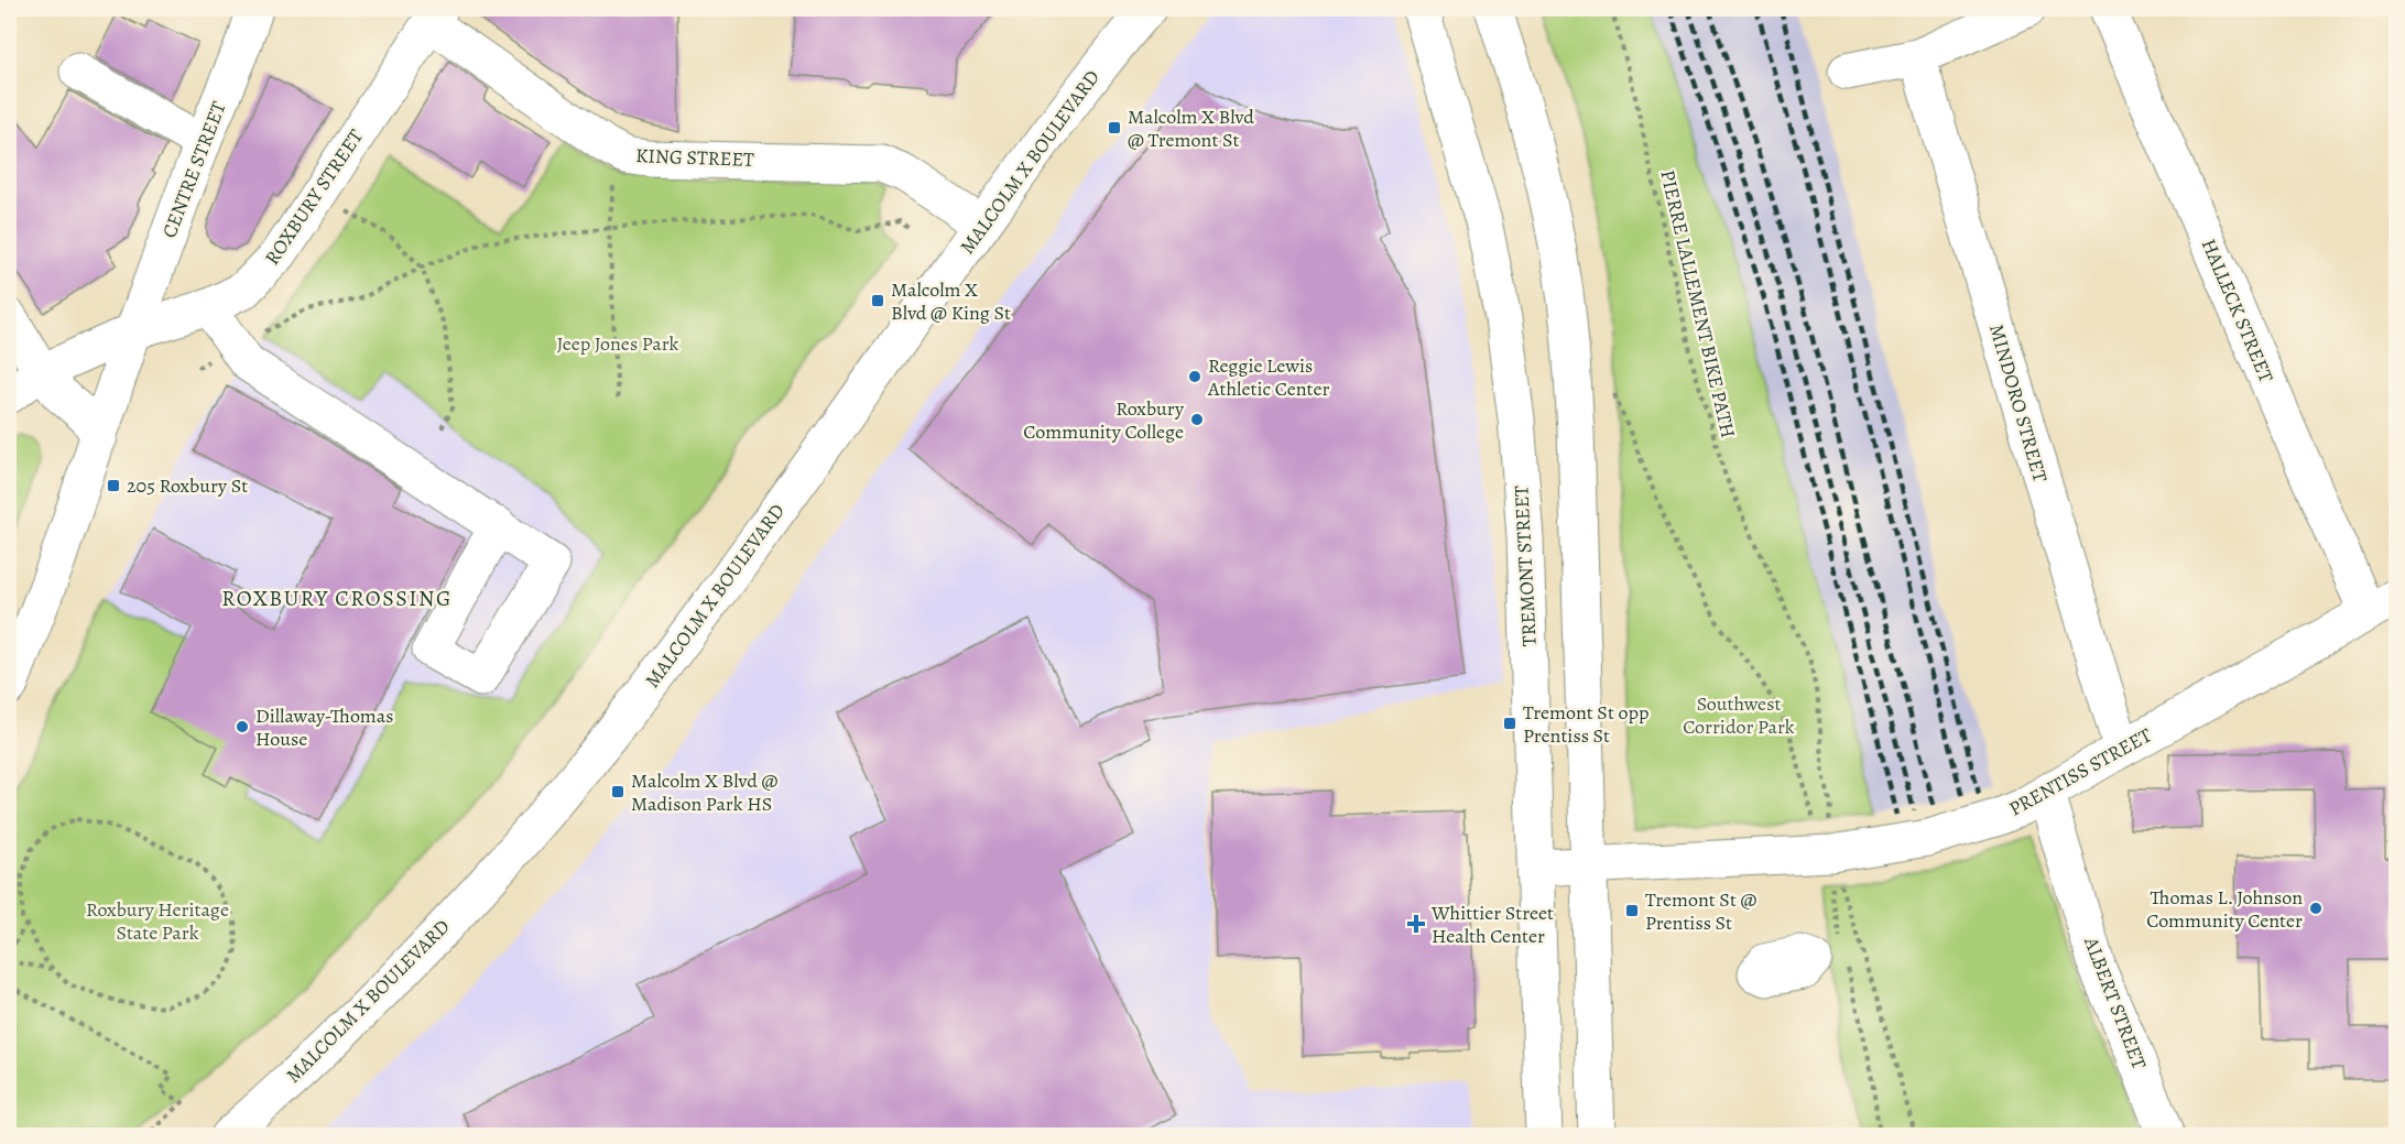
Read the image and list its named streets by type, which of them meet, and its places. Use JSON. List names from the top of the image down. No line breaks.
{"streets":{"main road":["KING STREET","MALCOLM X BOULEVARD","CENTRE STREET","ROXBURY STREET","HALLECK STREET","MINDORO STREET","TREMONT STREET","PRENTISS STREET","ALBERT STREET"],"path":["PIERRE LALLEMENT BIKE PATH"]},"crossings":[["KING STREET","MALCOLM X BOULEVARD"],["KING STREET","ROXBURY STREET"],["CENTRE STREET","ROXBURY STREET"],["HALLECK STREET","PRENTISS STREET"],["MINDORO STREET","PRENTISS STREET"],["TREMONT STREET","PRENTISS STREET"],["PRENTISS STREET","ALBERT STREET"]],"districts":["ROXBURY CROSSING"],"parks":["Jeep Jones Park","Southwest Corridor Park","Roxbury Heritage State Park"],"places":{"transit":["Malcolm X Blvd @ Tremont St","Malcolm X Blvd @ King St","205 Roxbury St","Tremont St opp Prentiss St","Malcolm X Blvd @ Madison Park HS","Tremont St @ Prentiss St"],"other":["Reggie Lewis Athletic Center","Roxbury Community College","Dillaway-Thomas House","Thomas L. Johnson Community Center"],"health":["Whittier Street Health Center"]}}
